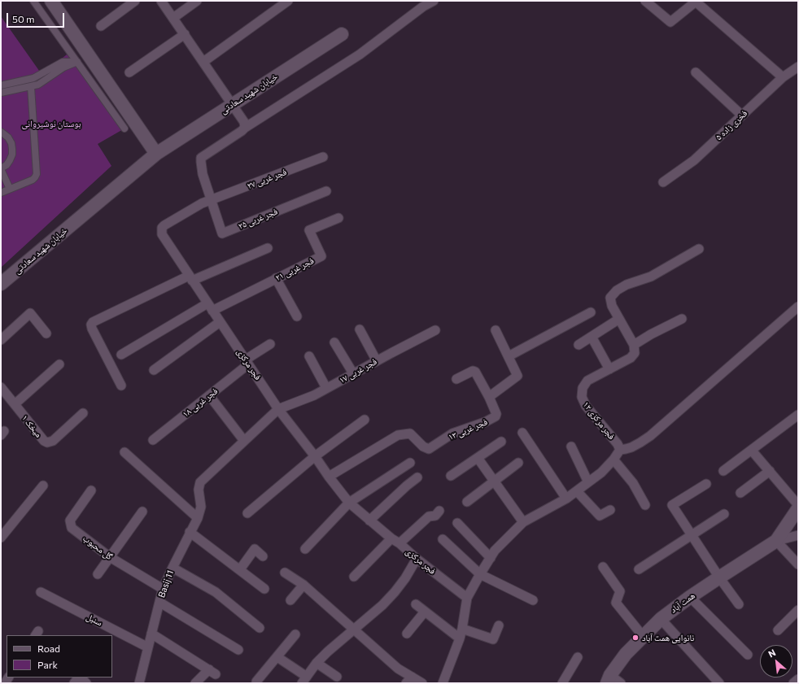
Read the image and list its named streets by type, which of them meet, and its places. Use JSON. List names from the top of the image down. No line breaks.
{"streets":{"main road":["خیابان شهید سعادتی","همت آباد"],"street":["فخری زاده ۵","فجر غربی ۲۷","فجر غربی ۲۵","فجر غربی ۲۱","فجر مرکزی","فجر غربی ۱۷","فجر غربی ۱۸","فجر مرکزی ۱۲","میخک ۱","فجر غربی ۱۳","گل محبوب","Basij 11","سنبل"]},"crossings":[["فجر غربی ۲۷","فجر غربی ۲۵"],["فجر غربی ۲۷","فجر مرکزی"],["فجر غربی ۲۵","فجر مرکزی"],["فجر غربی ۲۱","فجر مرکزی"],["فجر مرکزی","فجر غربی ۱۷"],["فجر مرکزی","فجر غربی ۱۸"],["فجر مرکزی","فجر غربی ۱۳"],["گل محبوب","Basij 11"],["Basij 11","سنبل"]],"parks":["بوستان نوشیروانی"],"places":["نانوایی همت آباد"],"legend":["Road","Park"],"scale_bar":"50 m","north":"top left"}
